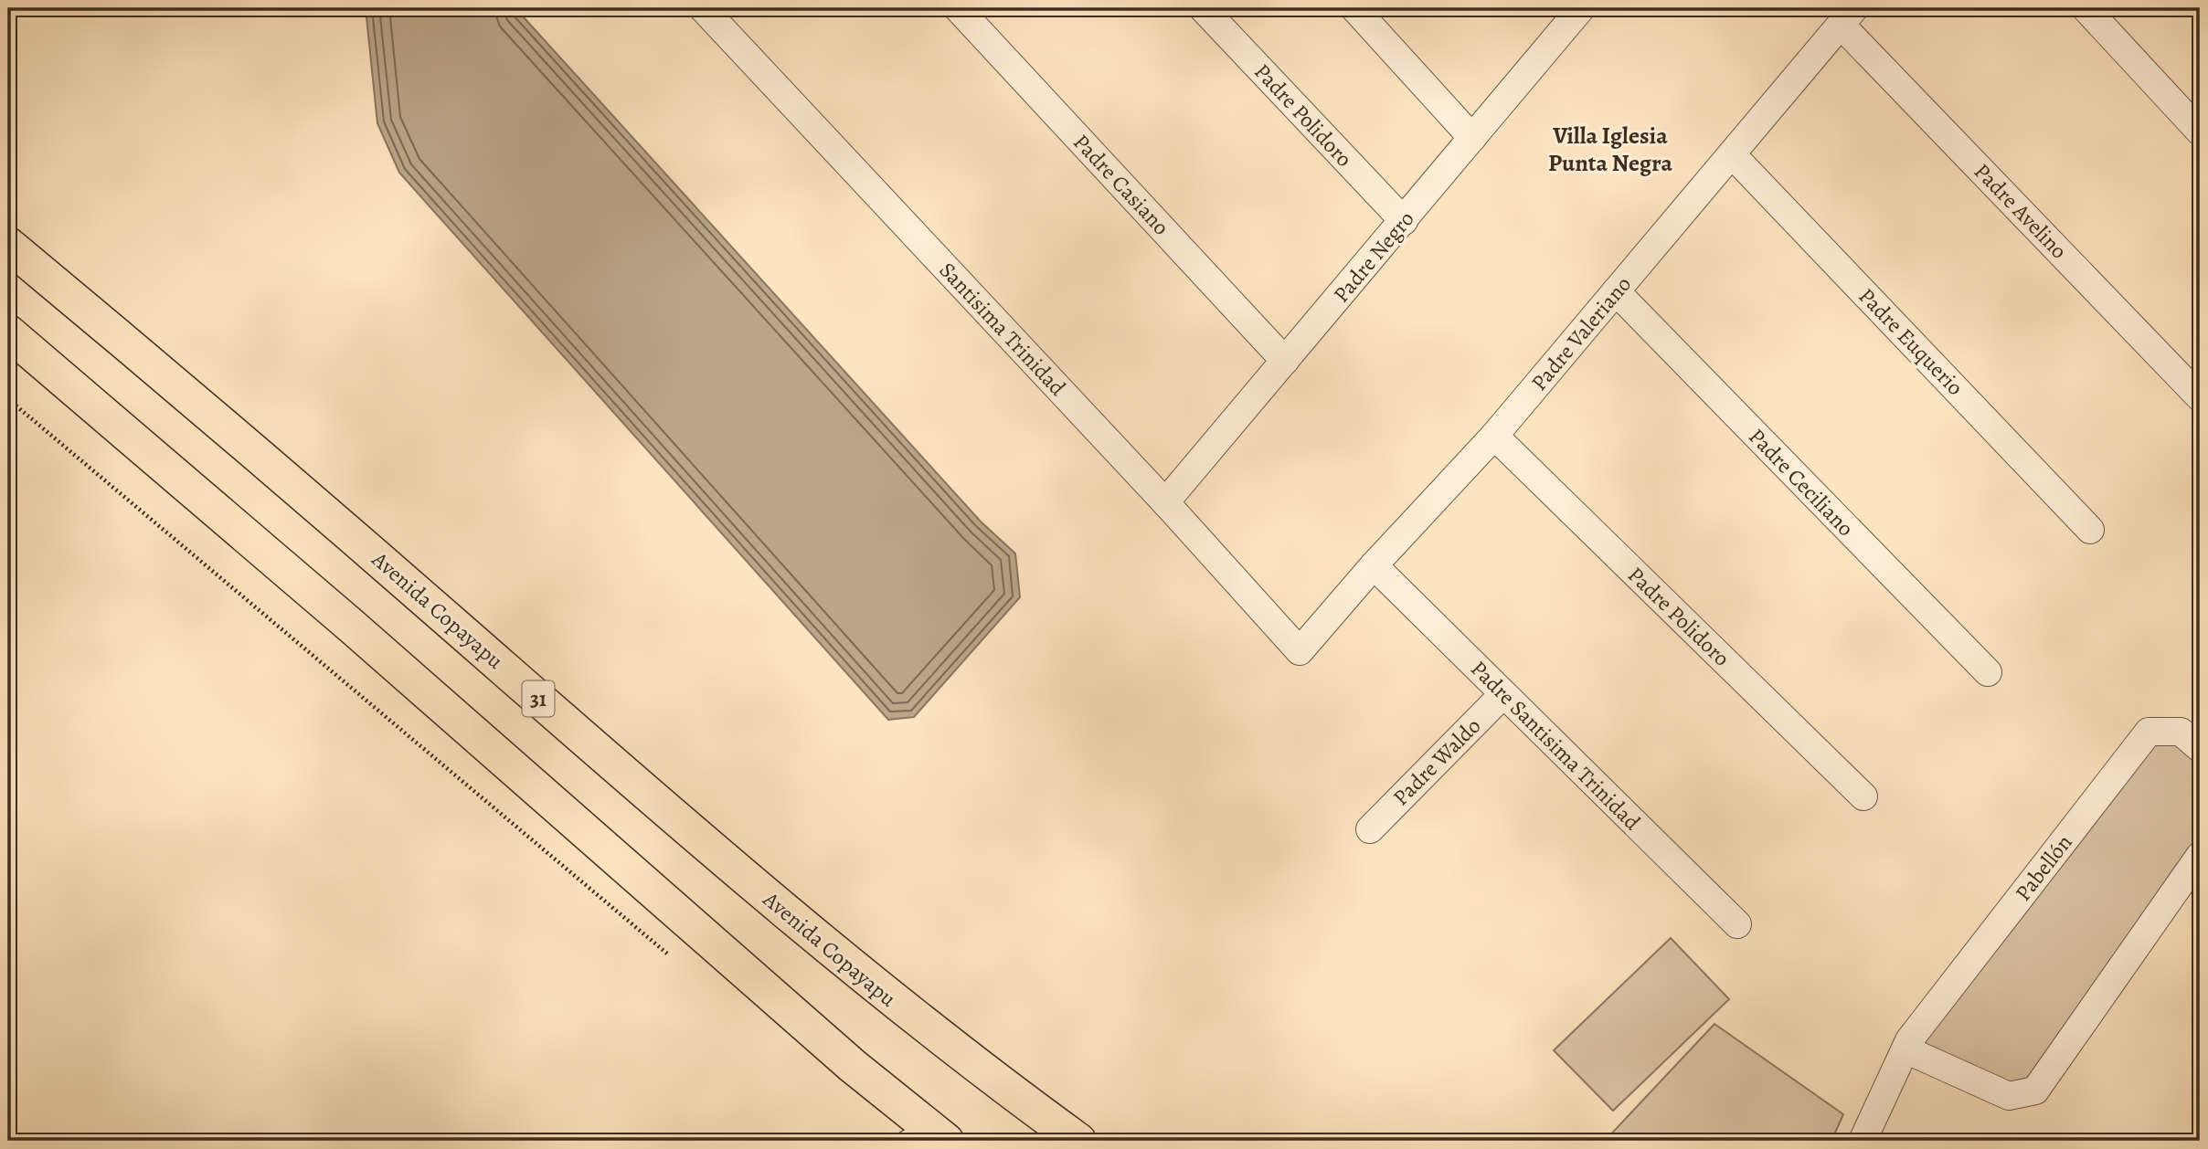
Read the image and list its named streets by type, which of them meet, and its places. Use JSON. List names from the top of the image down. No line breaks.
{"streets":{"highway":["Avenida Copayapu","31"],"street":["Padre Polidoro","Padre Casiano","Padre Avelino","Padre Negro","Santisima Trinidad","Padre Valeriano","Padre Euquerio","Padre Ceciliano","Padre Santisima Trinidad","Padre Waldo","Pabellón"]},"crossings":[["Padre Polidoro","Padre Negro"],["Padre Polidoro","Padre Valeriano"],["Padre Casiano","Padre Negro"],["Padre Avelino","Padre Valeriano"],["Padre Negro","Santisima Trinidad"],["Santisima Trinidad","Padre Valeriano"],["Padre Valeriano","Padre Euquerio"],["Padre Valeriano","Padre Ceciliano"],["Padre Valeriano","Padre Santisima Trinidad"],["Padre Santisima Trinidad","Padre Waldo"]],"districts":["Villa Iglesia Punta Negra"]}
